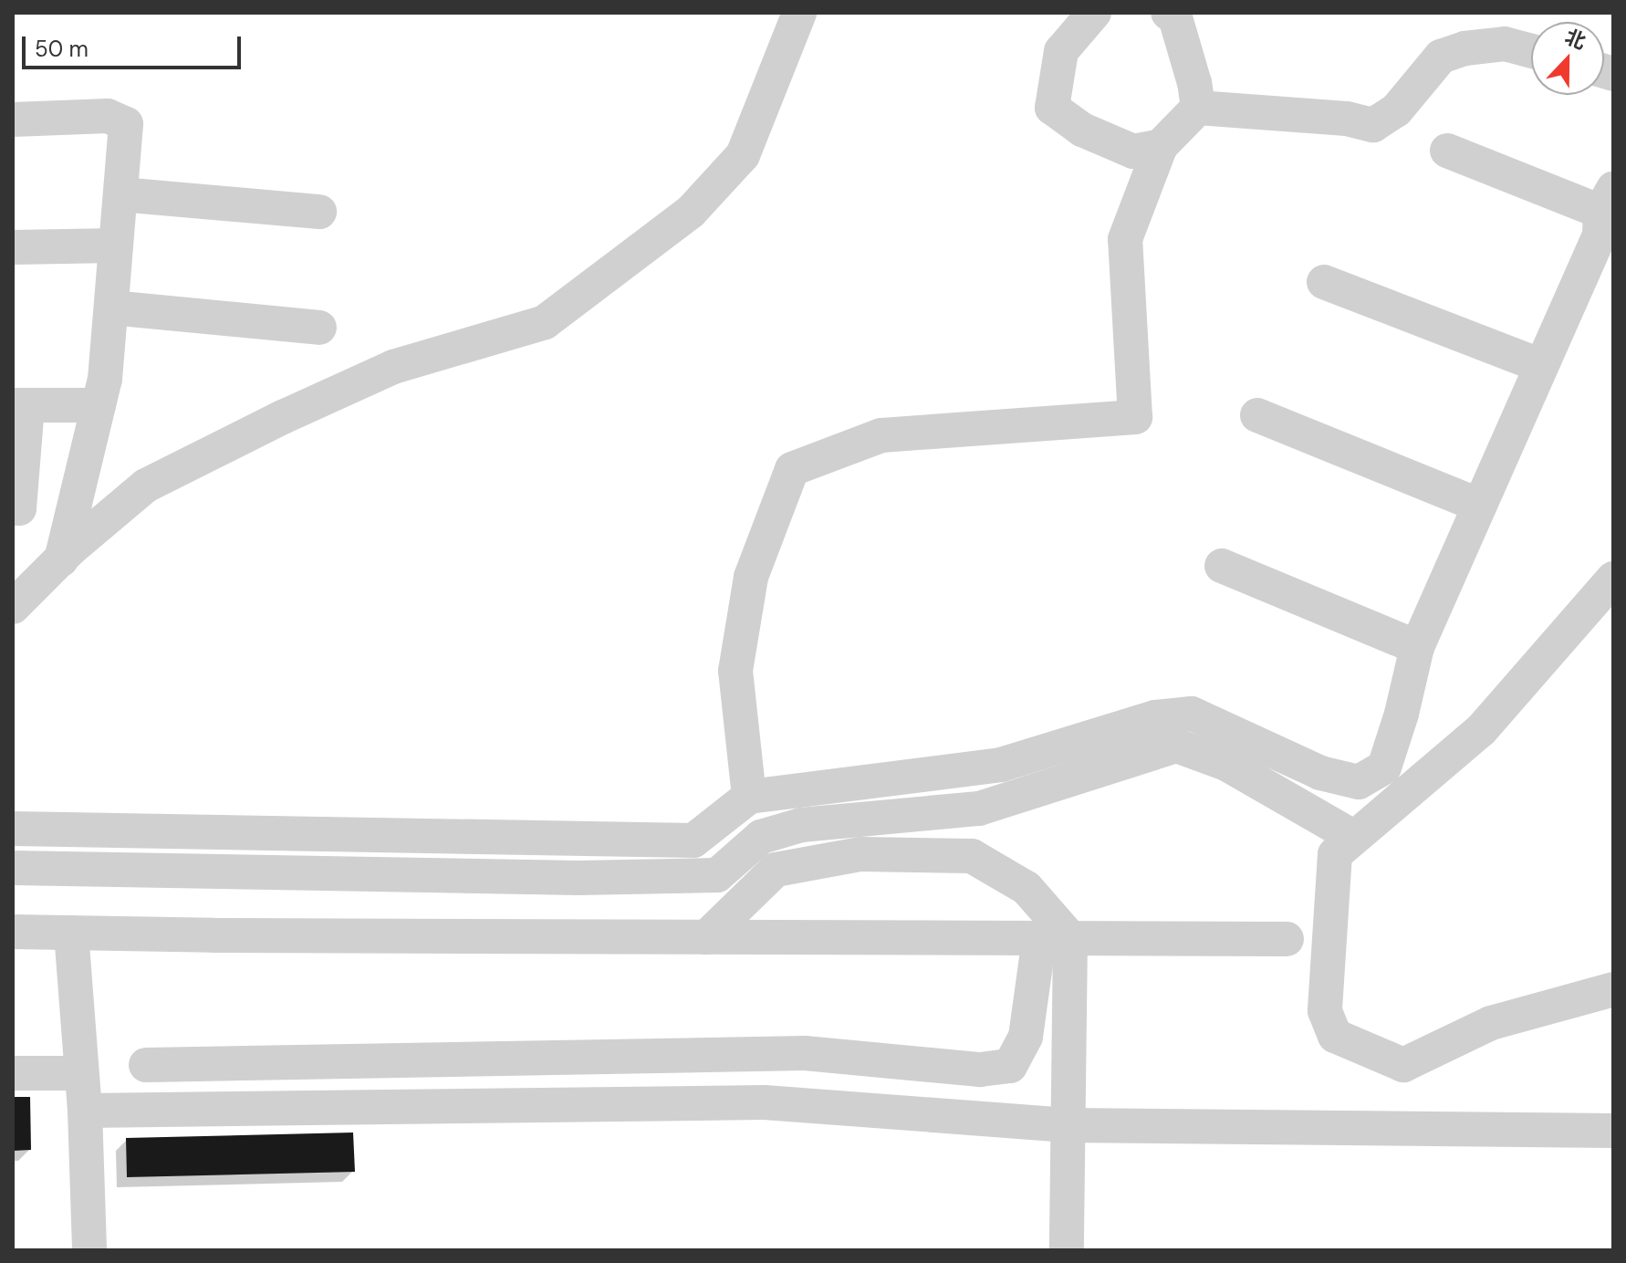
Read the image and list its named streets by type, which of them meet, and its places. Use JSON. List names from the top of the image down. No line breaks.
{"scale_bar":"50 m","north":"top"}
